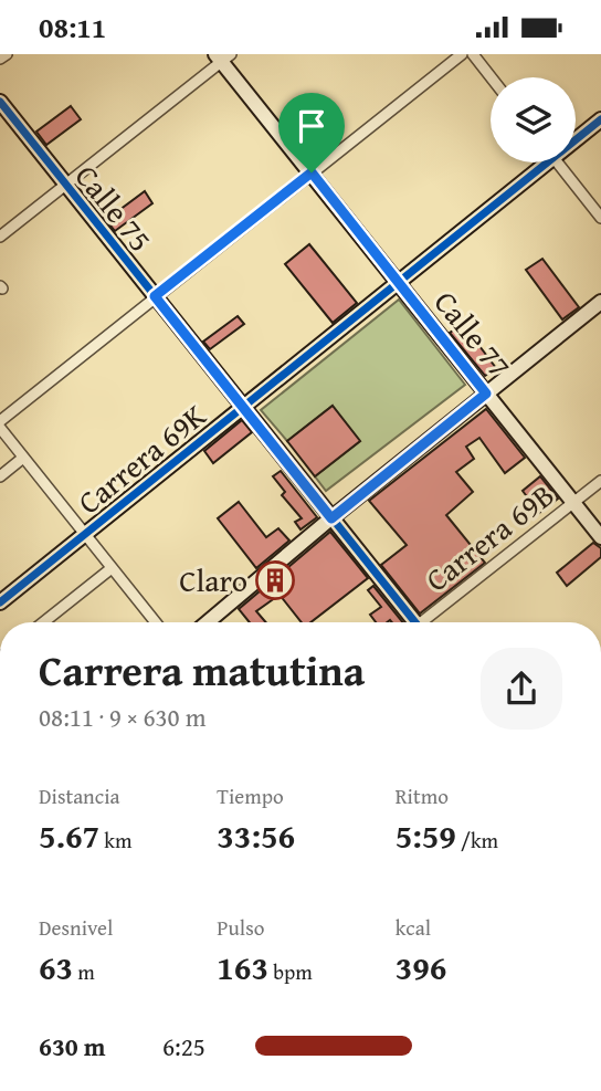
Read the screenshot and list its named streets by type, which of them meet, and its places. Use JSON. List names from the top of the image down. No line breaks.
{"streets":{"street":["Calle 75","Calle 77","Carrera 69K","Carrera 69B"]},"crossings":[["Calle 75","Carrera 69K"],["Calle 77","Carrera 69K"],["Calle 77","Carrera 69B"]],"places":{"building":["Claro"]},"page":{"status":"08:11","heading":["Carrera matutina","08:11 · 9 × 630 m"],"stats":[["Distancia","5.67 km"],["Tiempo","33:56"],["Ritmo","5:59 /km"],["Desnivel","63 m"],["Pulso","163 bpm"],["kcal","396"]],"list":[{"name":"630 m","note":"6:25"}]}}
